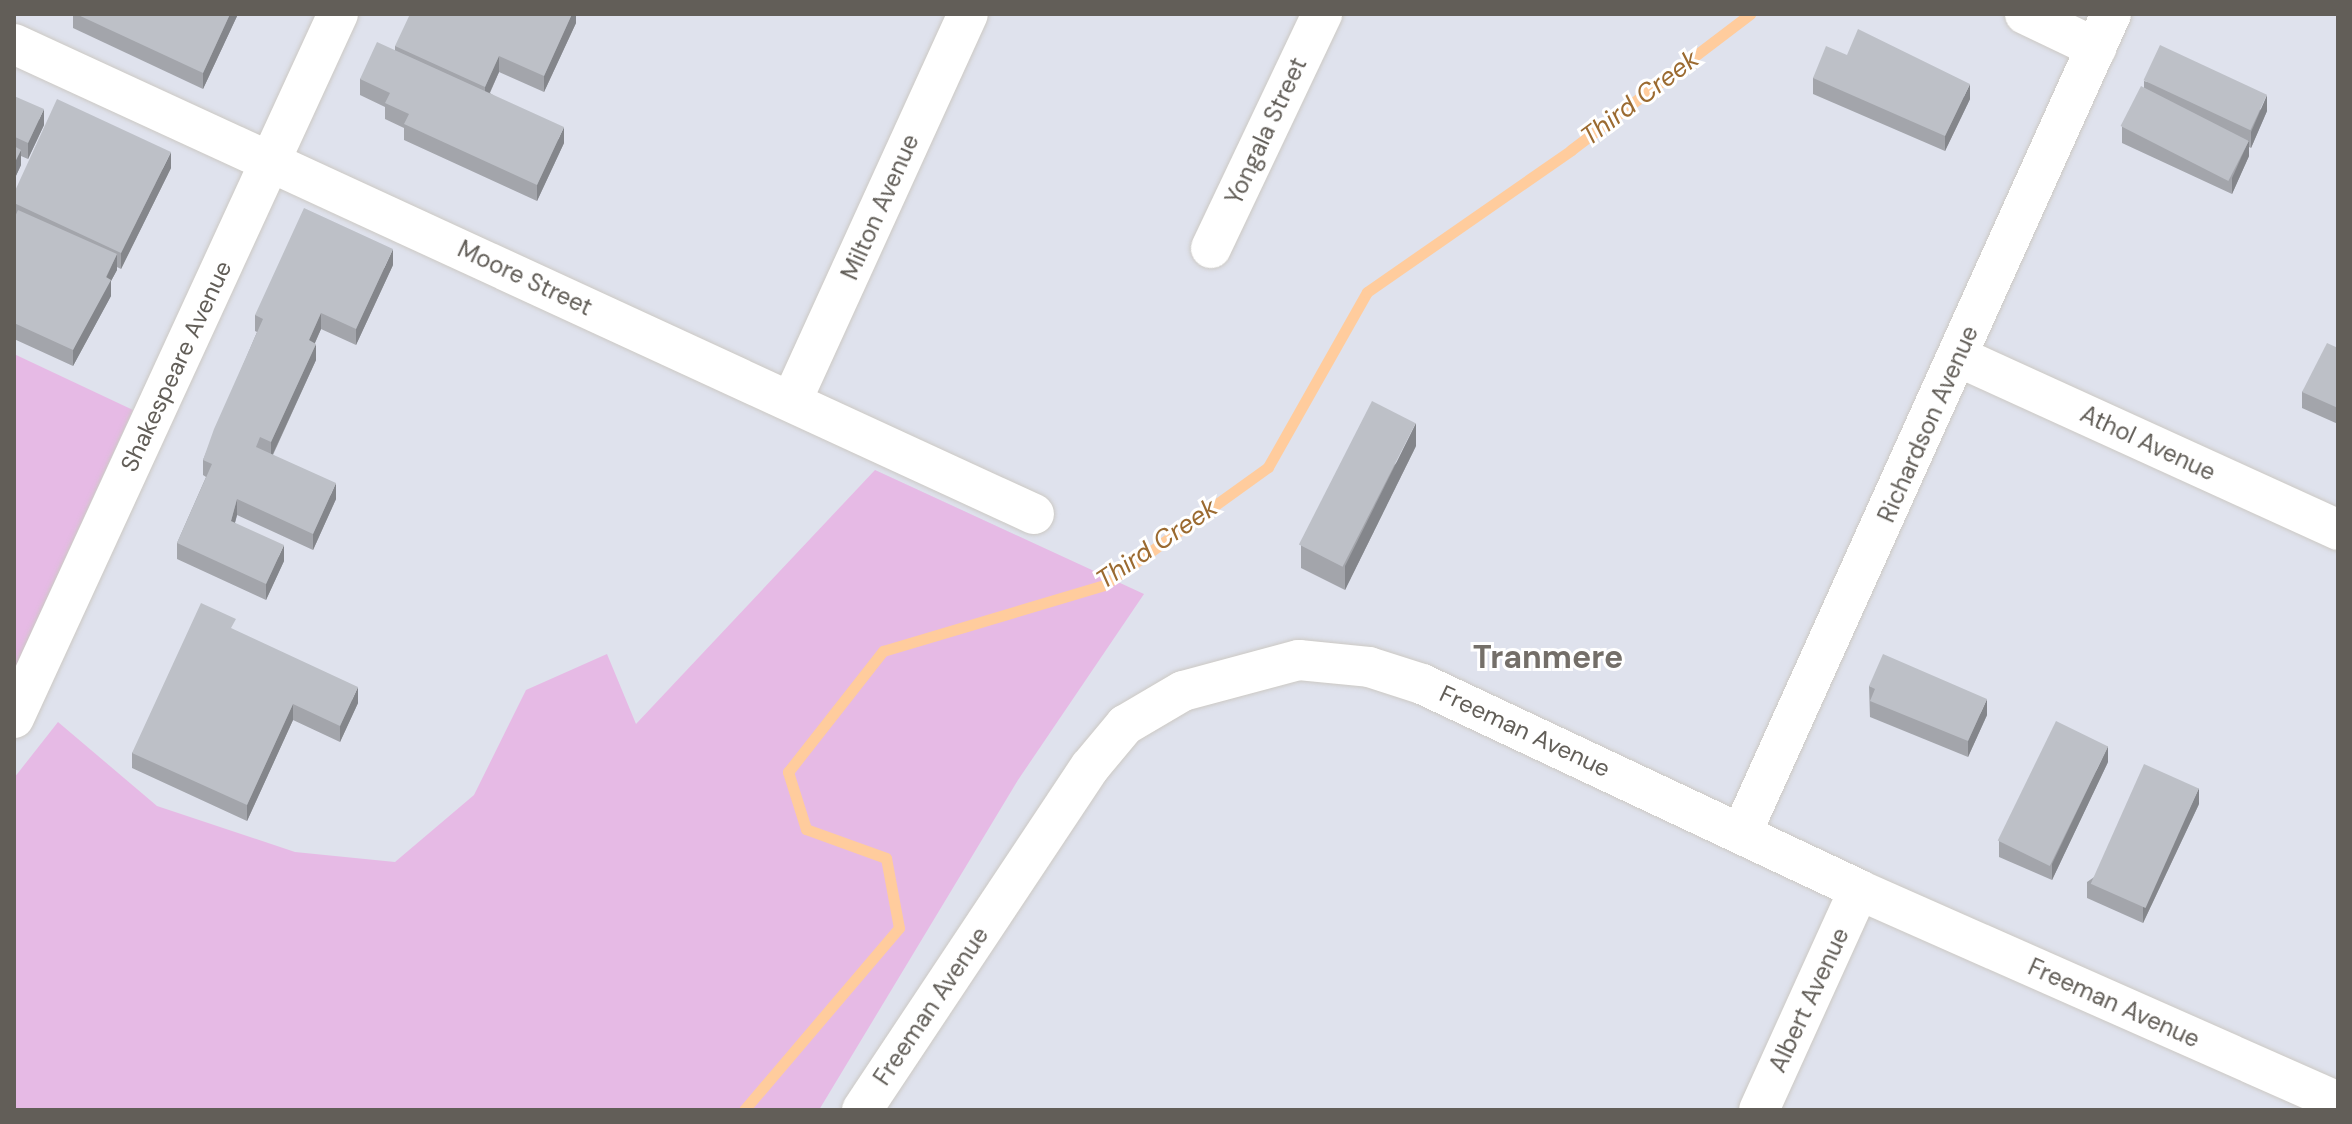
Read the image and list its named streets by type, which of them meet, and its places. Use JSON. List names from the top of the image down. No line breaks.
{"streets":{"street":["Yongala Street","Milton Avenue","Moore Street","Shakespeare Avenue","Richardson Avenue","Athol Avenue","Freeman Avenue","Albert Avenue"]},"crossings":[["Milton Avenue","Moore Street"],["Moore Street","Shakespeare Avenue"],["Richardson Avenue","Athol Avenue"],["Richardson Avenue","Freeman Avenue"],["Freeman Avenue","Albert Avenue"]],"districts":["Tranmere"],"water":["Third Creek"]}
